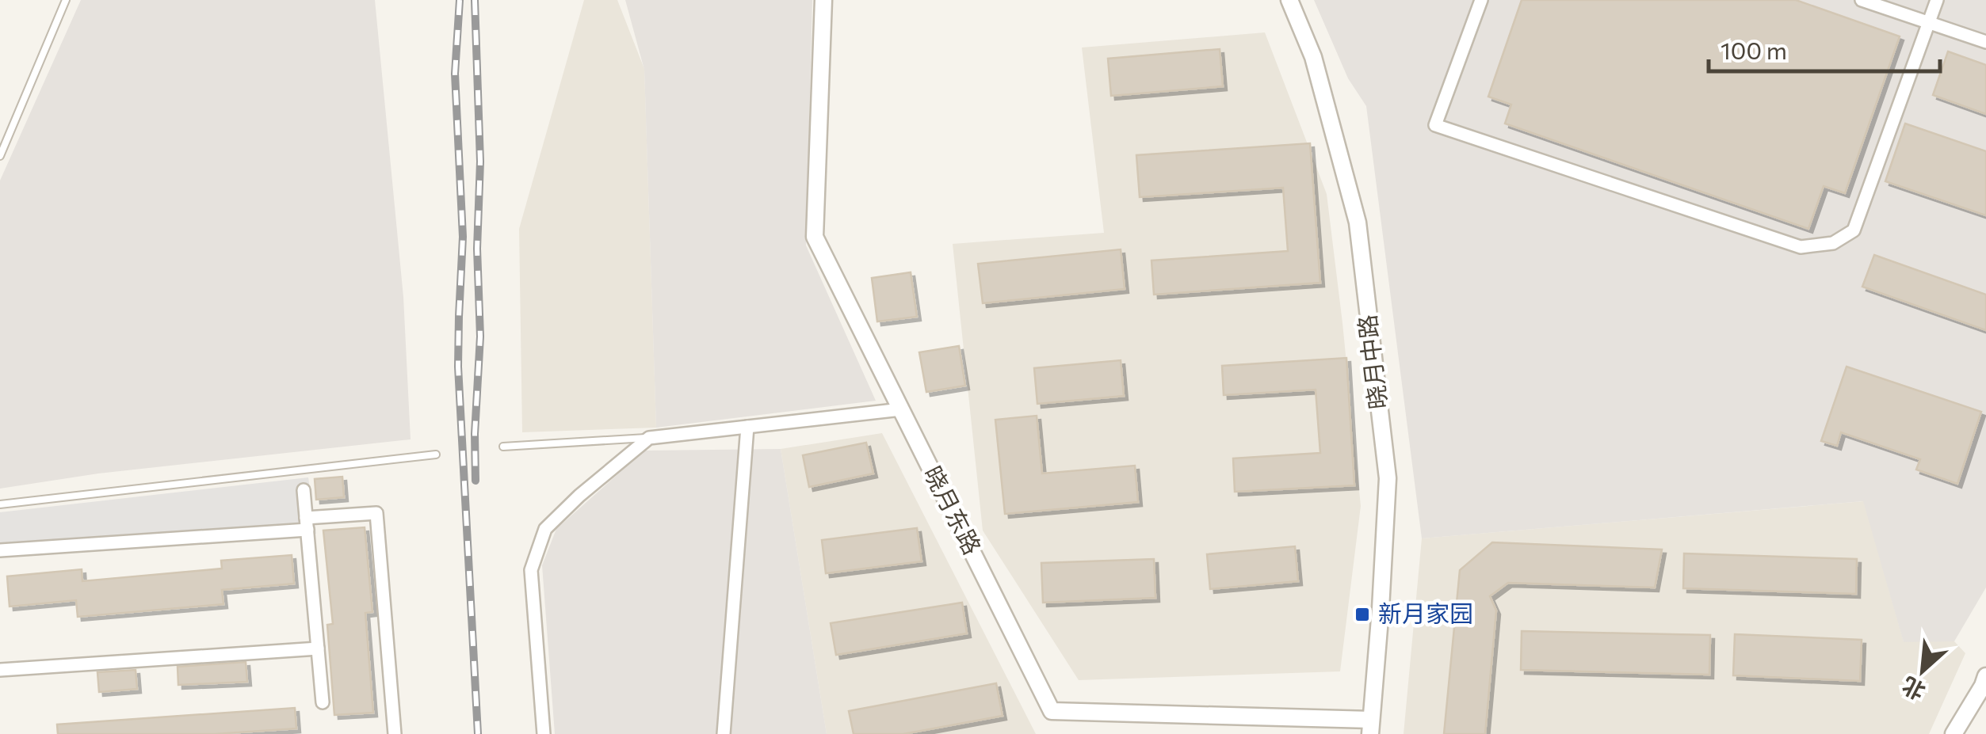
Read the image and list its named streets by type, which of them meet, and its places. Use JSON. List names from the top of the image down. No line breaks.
{"streets":{"street":["晓月中路","晓月东路"]},"crossings":[["晓月中路","晓月东路"]],"places":{"transit":["新月家园"]},"scale_bar":"100 m","north":"bottom left"}
